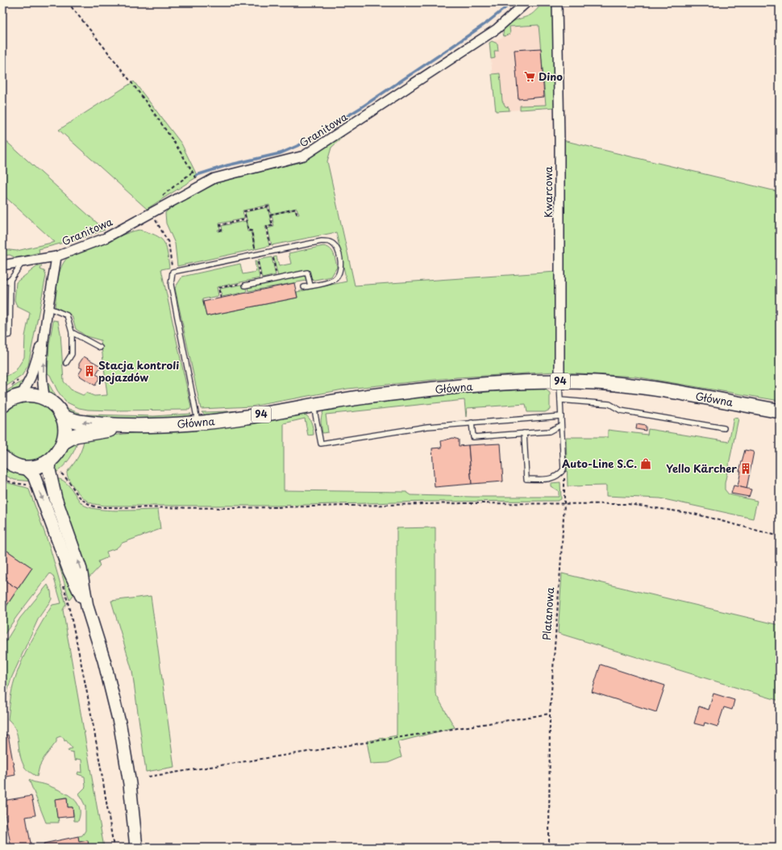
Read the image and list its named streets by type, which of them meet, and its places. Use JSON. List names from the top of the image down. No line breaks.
{"streets":{"main road":["94","Główna"],"street":["Granitowa","Kwarcowa"],"path":["Platanowa"]},"crossings":[["Granitowa","94"],["Kwarcowa","Główna"],["94","Główna"]],"places":{"supermarket":["Dino"],"building":["Stacja kontroli pojazdów","Yello Kärcher"],"shop":["Auto-Line S.C."]}}
